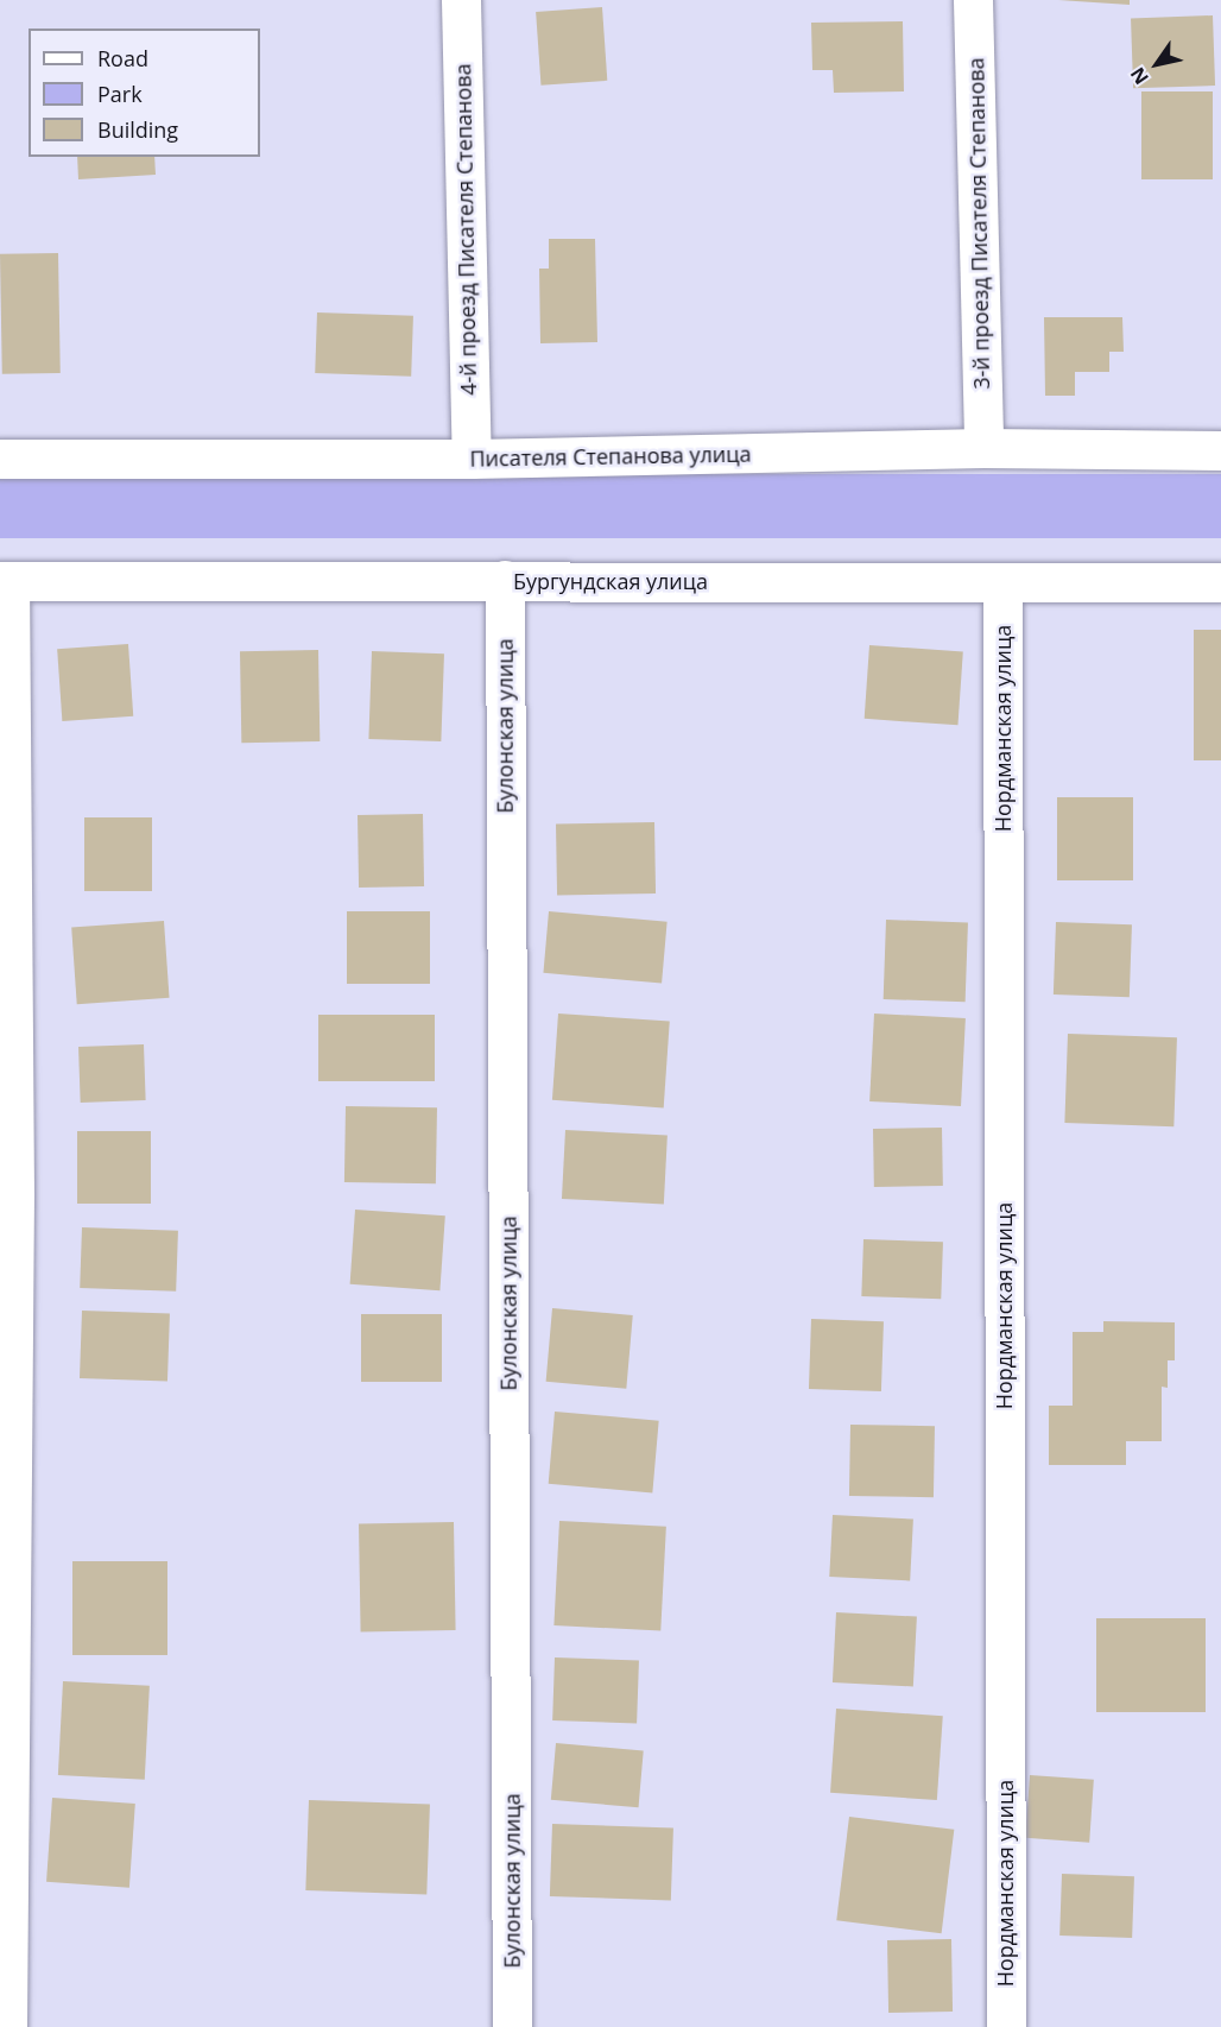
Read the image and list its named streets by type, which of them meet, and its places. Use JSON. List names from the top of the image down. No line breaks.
{"streets":{"street":["3-й проезд Писателя Степанова","4-й проезд Писателя Степанова","Писателя Степанова улица","Бургундская улица","Булонская улица","Нордманская улица"]},"crossings":[["3-й проезд Писателя Степанова","Писателя Степанова улица"],["4-й проезд Писателя Степанова","Писателя Степанова улица"],["Бургундская улица","Булонская улица"],["Бургундская улица","Нордманская улица"]],"legend":["Road","Park","Building"],"north":"bottom left"}
